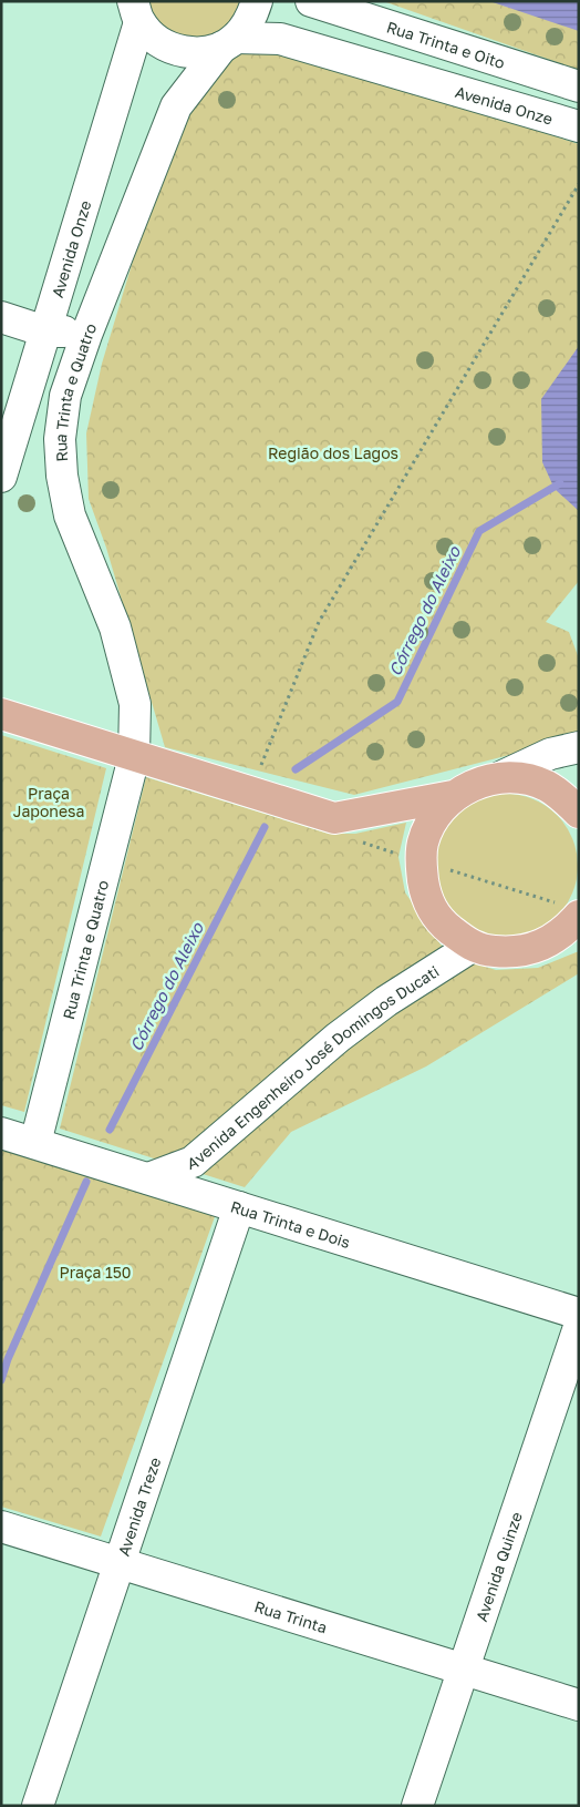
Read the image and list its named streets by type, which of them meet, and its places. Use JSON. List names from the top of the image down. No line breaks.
{"streets":{"street":["Rua Trinta e Oito","Avenida Onze","Rua Trinta e Quatro","Avenida Engenheiro José Domingos Ducati","Rua Trinta e Dois","Avenida Treze","Avenida Quinze","Rua Trinta"]},"crossings":[["Avenida Onze","Rua Trinta e Quatro"],["Rua Trinta e Quatro","Rua Trinta e Dois"],["Avenida Engenheiro José Domingos Ducati","Rua Trinta e Dois"],["Rua Trinta e Dois","Avenida Treze"],["Avenida Treze","Rua Trinta"],["Avenida Quinze","Rua Trinta"]],"water":["Córrego do Aleixo"],"parks":["Região dos Lagos","Praça Japonesa","Praça 150"]}
